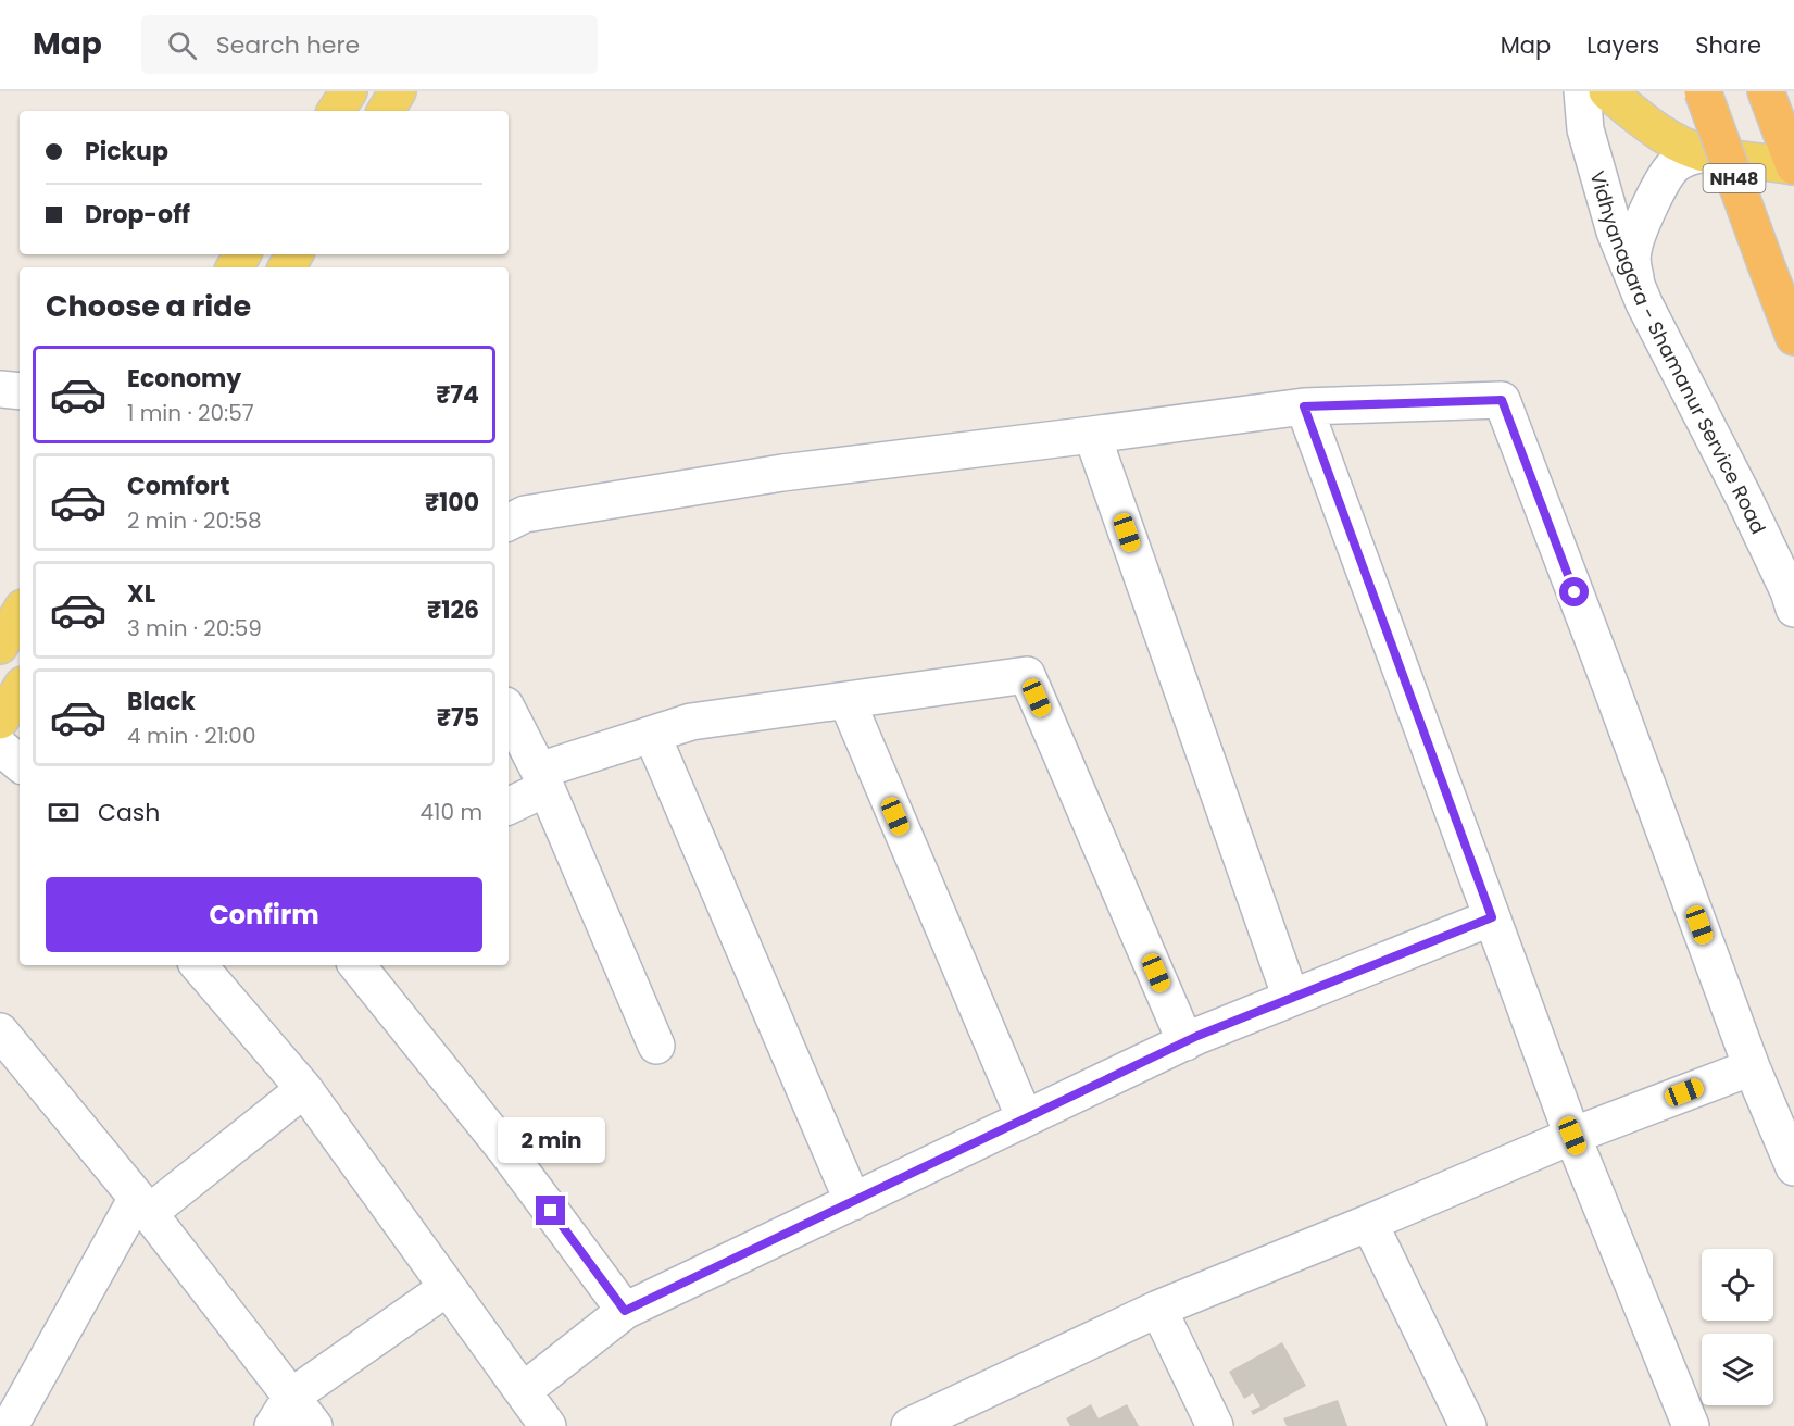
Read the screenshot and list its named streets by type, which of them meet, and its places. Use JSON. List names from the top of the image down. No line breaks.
{"streets":{"highway":["NH48"],"street":["Vidhyanagara - Shamanur Service Road"]},"page":{"header":"Map","search":"Search here","nav":["Map","Layers","Share"],"banner":["Pickup","Drop-off"],"heading":"Choose a ride","list":[{"name":"Economy","note":"1 min · 20:57","value":"₹74"},{"name":"Comfort","note":"2 min · 20:58","value":"₹100"},{"name":"XL","note":"3 min · 20:59","value":"₹126"},{"name":"Black","note":"4 min · 21:00","value":"₹75"}],"pay":["Cash","410 m"],"buttons":"Confirm","bubble":"2 min"}}
